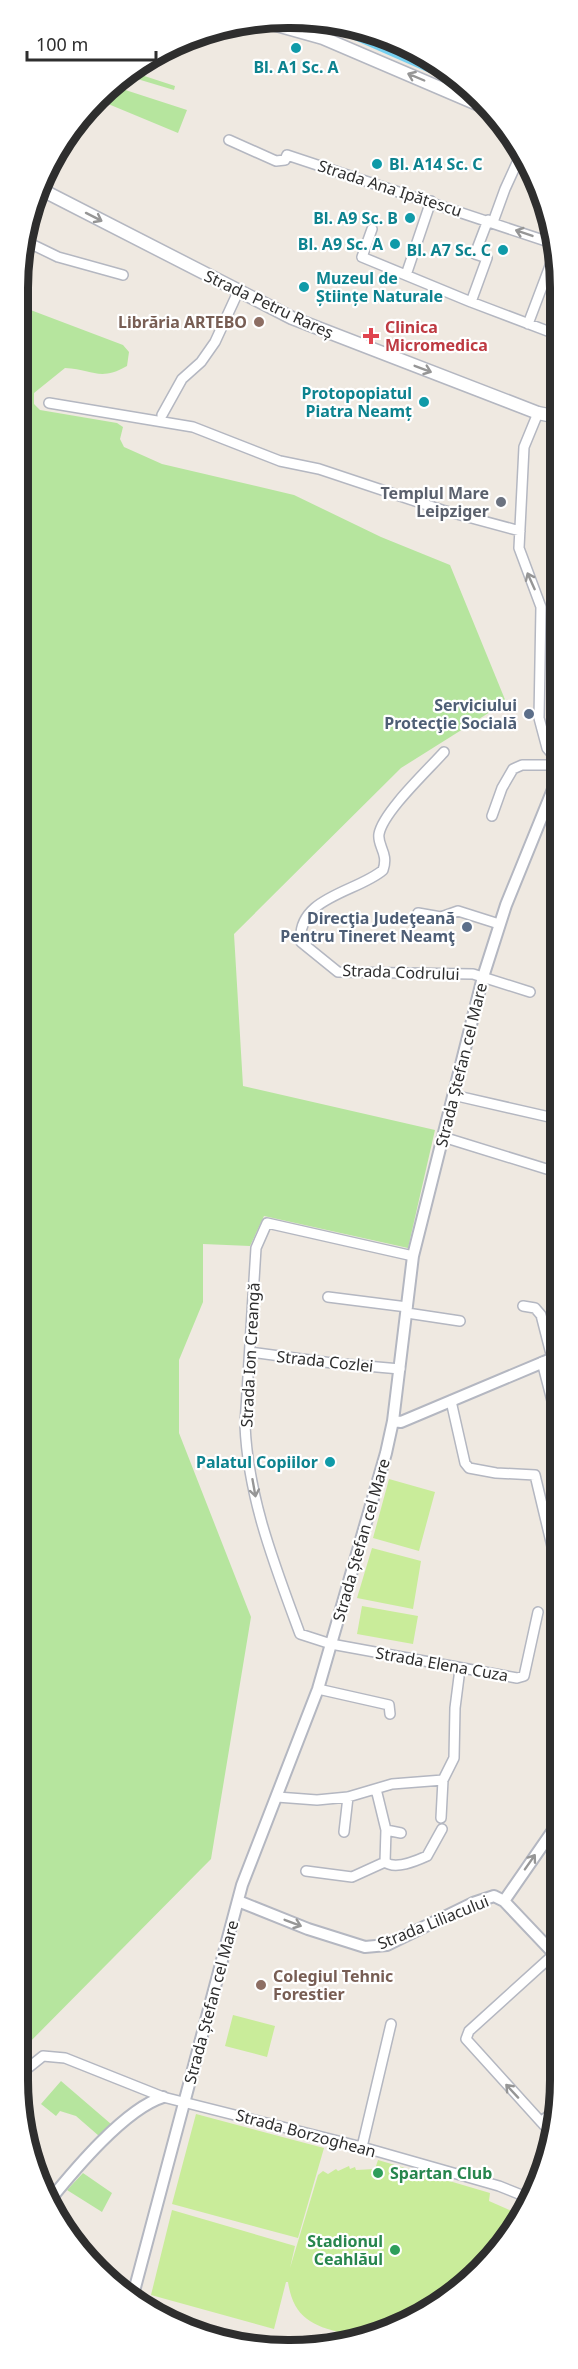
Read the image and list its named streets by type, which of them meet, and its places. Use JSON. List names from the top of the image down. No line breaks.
{"streets":{"main road":["Strada Petru Rareș"],"street":["Strada Ana Ipătescu","Strada Codrului","Strada Ștefan cel Mare","Strada Ion Creangă","Strada Cozlei","Strada Elena Cuza","Strada Liliacului","Strada Borzoghean"]},"crossings":[["Strada Codrului","Strada Ștefan cel Mare"],["Strada Ștefan cel Mare","Strada Ion Creangă"],["Strada Ștefan cel Mare","Strada Cozlei"],["Strada Ștefan cel Mare","Strada Elena Cuza"],["Strada Ștefan cel Mare","Strada Liliacului"],["Strada Ștefan cel Mare","Strada Borzoghean"],["Strada Ion Creangă","Strada Cozlei"],["Strada Ion Creangă","Strada Elena Cuza"]],"one_way":["Strada Petru Rareș","Strada Ion Creangă","Strada Liliacului"],"places":{"other":["Bl. A1 Sc. A","Bl. A14 Sc. C","Bl. A9 Sc. B","Bl. A9 Sc. A","Bl. A7 Sc. C","Muzeul de Științe Naturale","Librăria ARTEBO","Protopopiatul Piatra Neamț","Templul Mare Leipziger","Serviciului Protecţie Socială","Direcţia Judeţeană Pentru Tineret Neamţ","Palatul Copiilor","Colegiul Tehnic Forestier","Spartan Club","Stadionul Ceahlăul"],"health":["Clinica Micromedica"]},"scale_bar":"100 m"}
